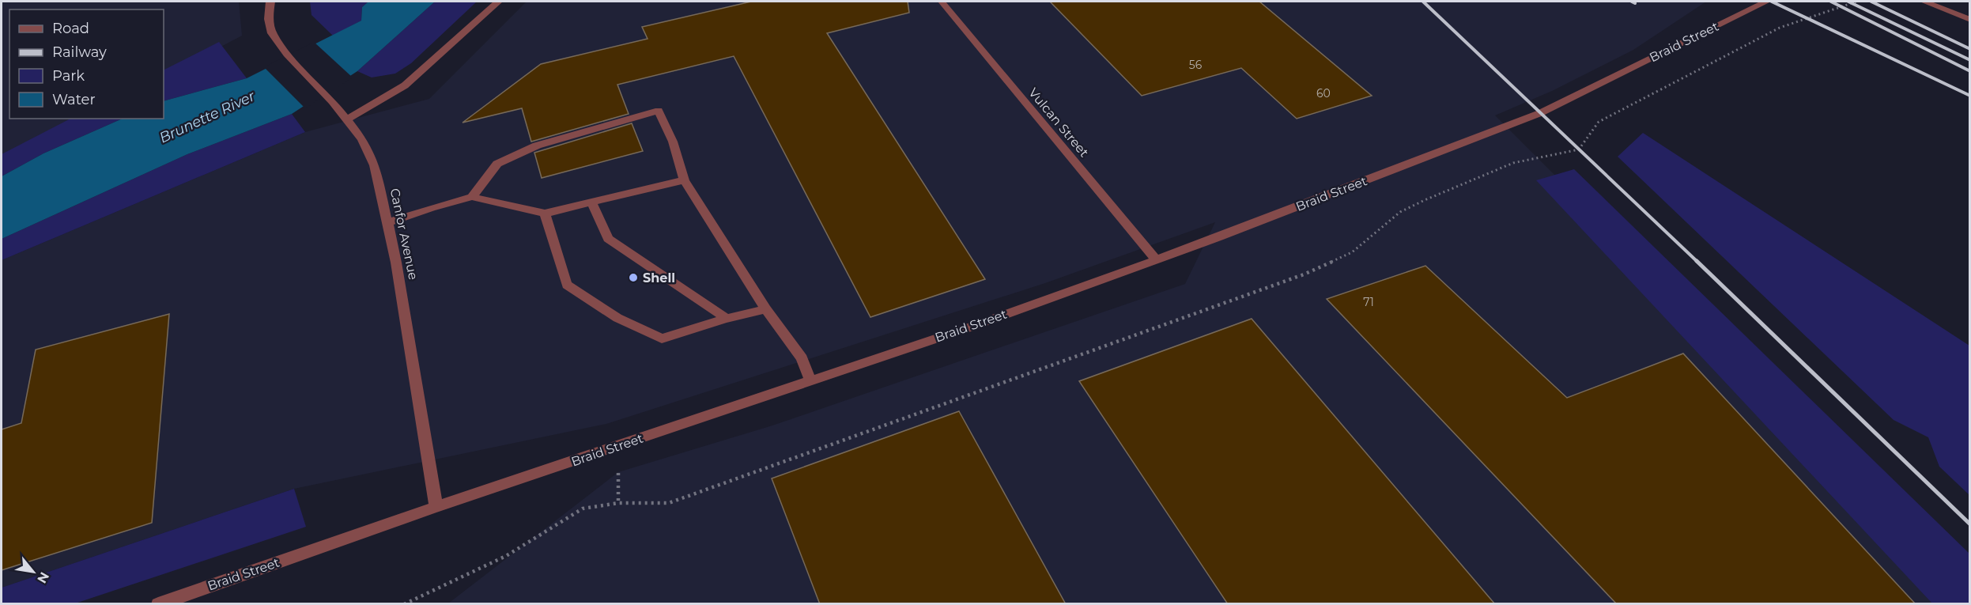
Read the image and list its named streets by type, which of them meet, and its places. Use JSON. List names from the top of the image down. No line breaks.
{"streets":{"street":["Braid Street","Vulcan Street","Canfor Avenue"]},"crossings":[["Braid Street","Vulcan Street"],["Braid Street","Canfor Avenue"]],"water":["Brunette River"],"places":["Shell"],"house_numbers":["56","60","71"],"legend":["Road","Railway","Park","Water"],"north":"bottom right"}
